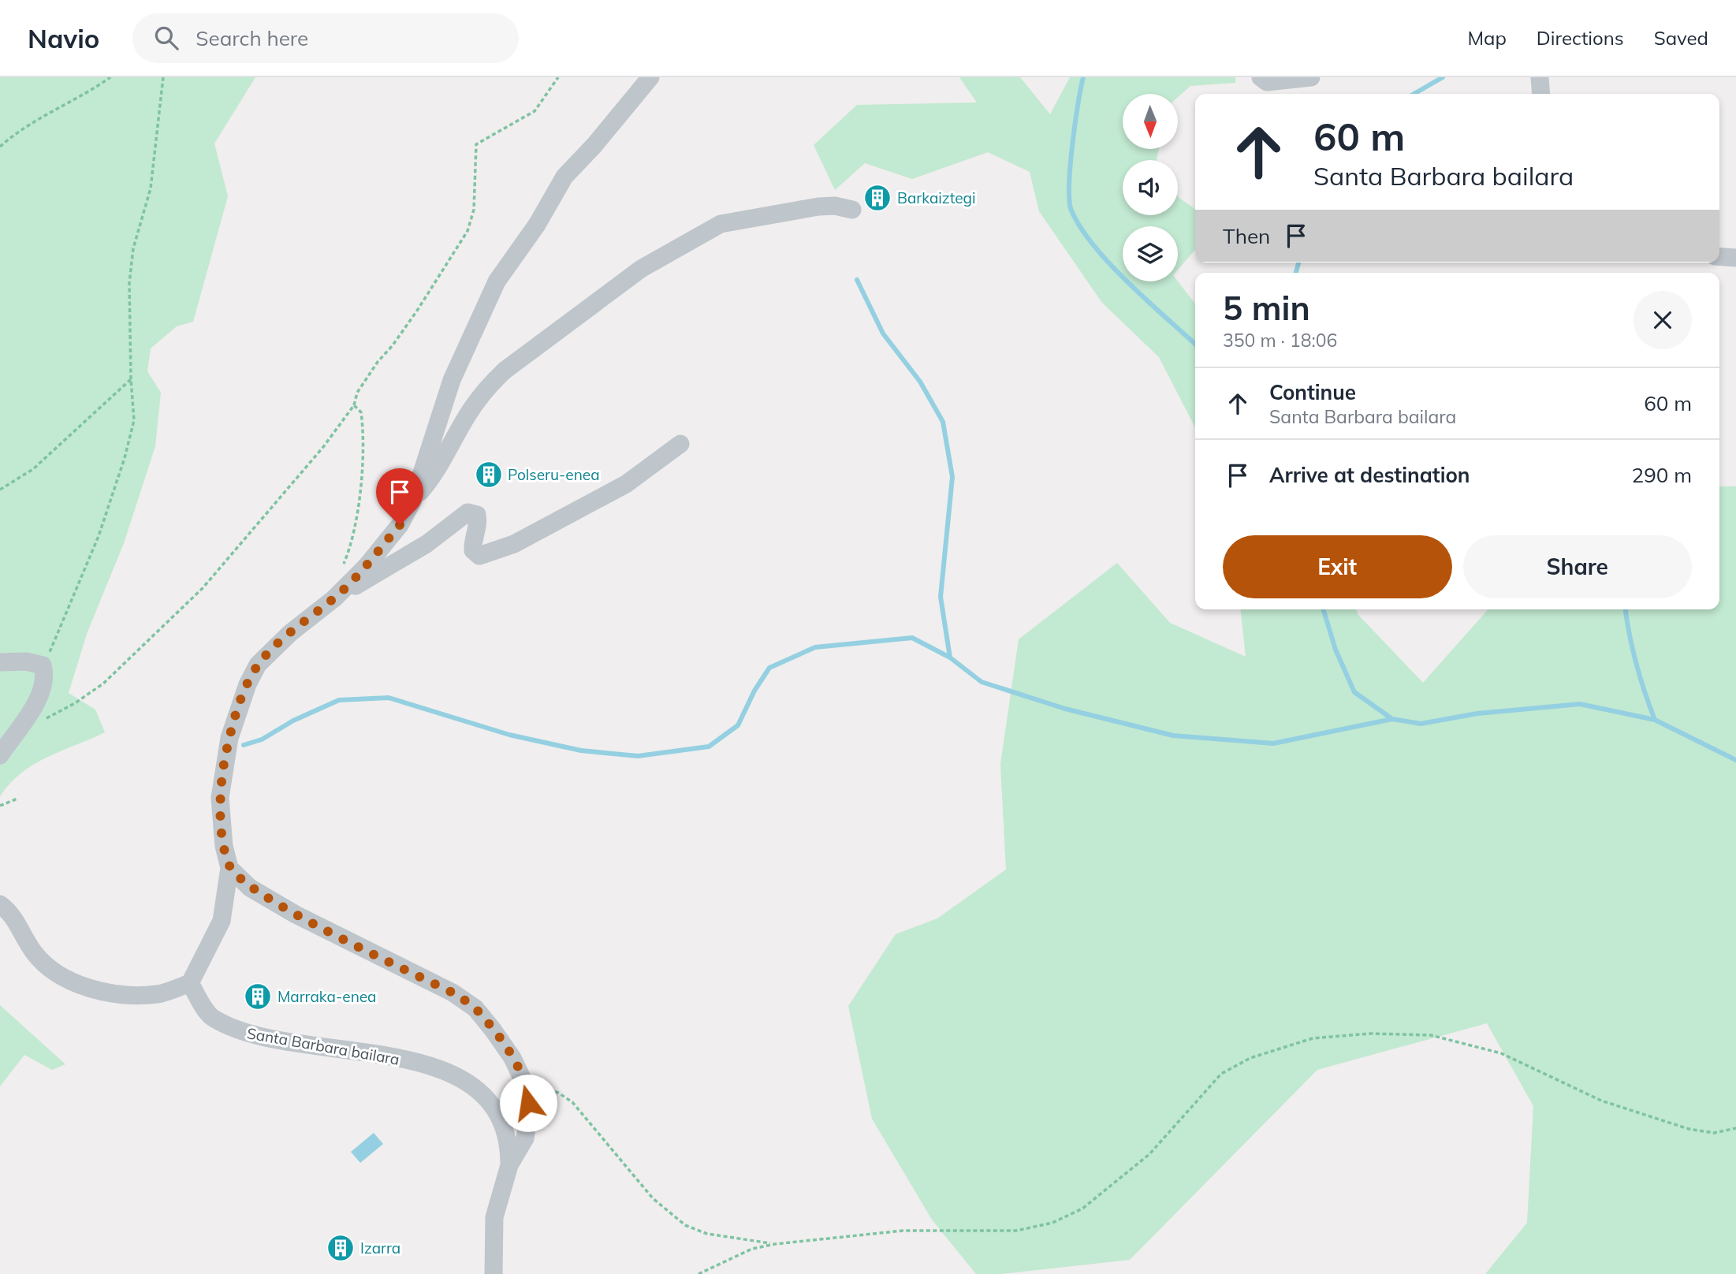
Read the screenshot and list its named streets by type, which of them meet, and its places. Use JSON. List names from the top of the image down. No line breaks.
{"streets":{"street":["Santa Barbara bailara"]},"places":{"building":["Barkaiztegi","Polseru-enea","Marraka-enea","Izarra"]},"north":"bottom","page":{"header":"Navio","search":"Search here","nav":["Map","Directions","Saved"],"turn":["60 m","Santa Barbara bailara"],"then":"Then","heading":["5 min","350 m · 18:06"],"list":[{"name":"Continue","note":"Santa Barbara bailara","value":"60 m"},{"name":"Arrive at destination","value":"290 m"}],"buttons":["Exit","Share"]}}
